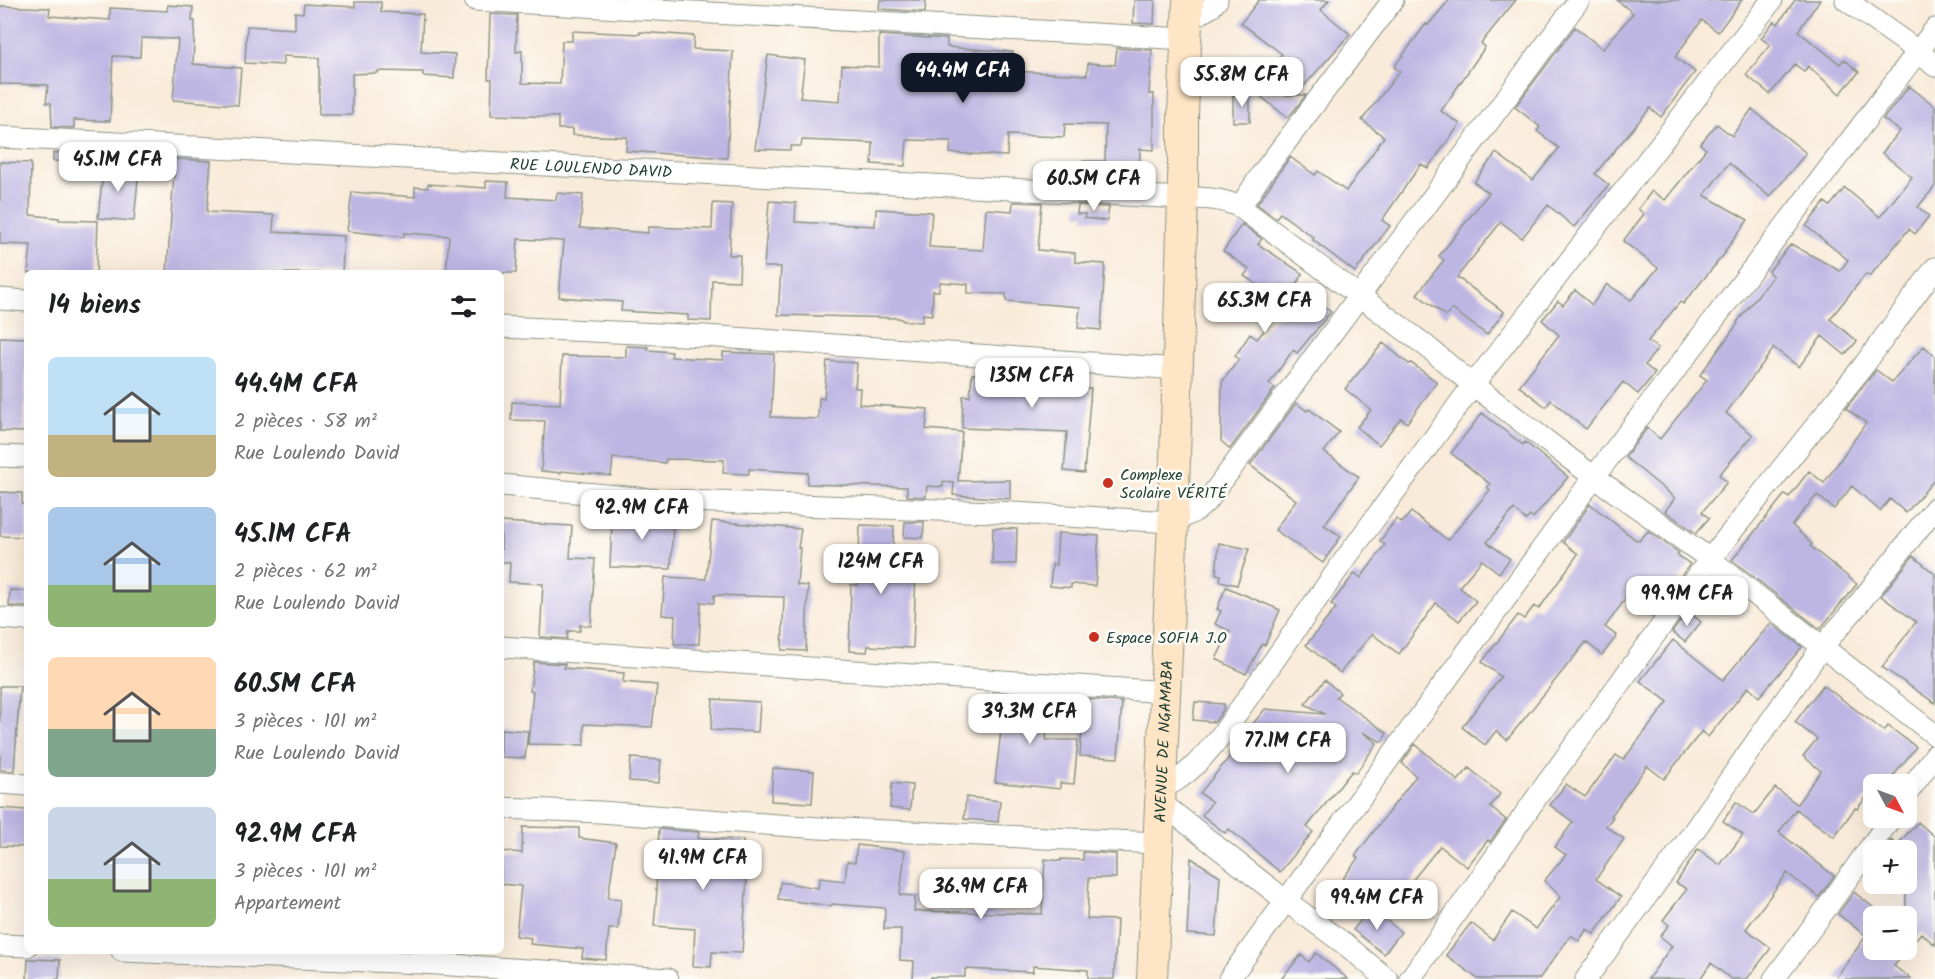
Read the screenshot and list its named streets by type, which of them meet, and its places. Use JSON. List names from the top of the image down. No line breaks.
{"streets":{"main road":["AVENUE DE NGAMABA"],"street":["RUE LOULENDO DAVID"]},"crossings":[["RUE LOULENDO DAVID","AVENUE DE NGAMABA"]],"places":["Complexe Scolaire VÉRITÉ","Espace SOFIA J.O"],"north":"bottom right","page":{"price":["44.4M CFA","55.8M CFA","45.1M CFA","60.5M CFA","65.3M CFA","135M CFA","92.9M CFA","124M CFA","99.9M CFA","39.3M CFA","77.1M CFA","41.9M CFA","36.9M CFA","99.4M CFA"],"heading":"14 biens","list":[{"name":"44.4M CFA","note":"2 pièces · 58 m² · Rue Loulendo David"},{"name":"45.1M CFA","note":"2 pièces · 62 m² · Rue Loulendo David"},{"name":"60.5M CFA","note":"3 pièces · 101 m² · Rue Loulendo David"},{"name":"92.9M CFA","note":"3 pièces · 101 m² · Appartement"}],"map_buttons":["+","−"]}}
